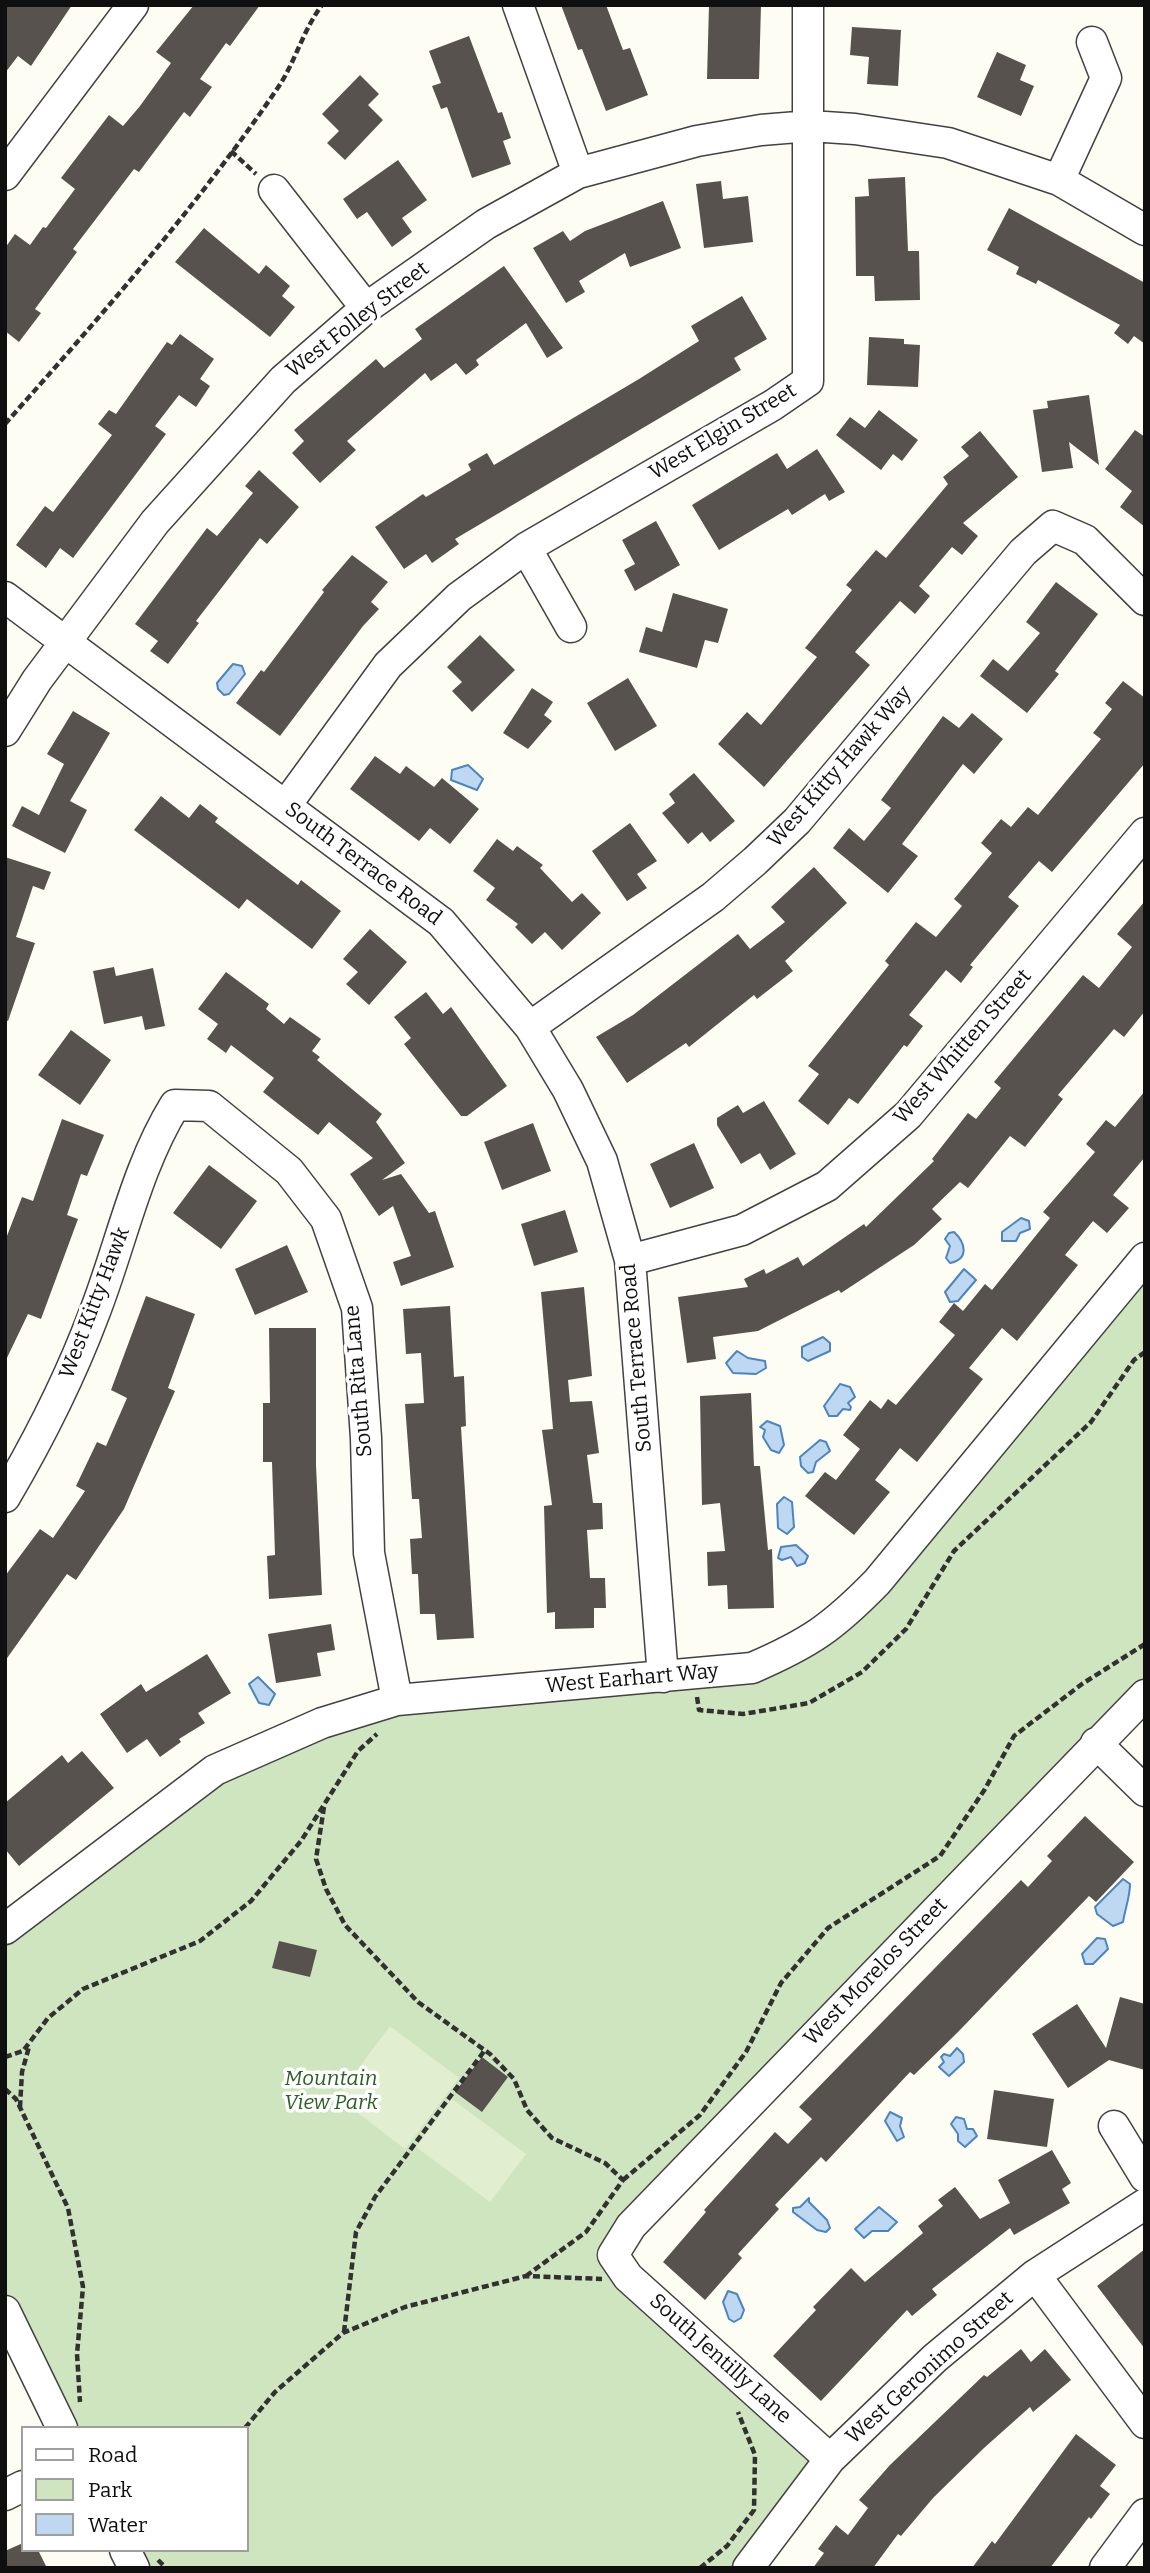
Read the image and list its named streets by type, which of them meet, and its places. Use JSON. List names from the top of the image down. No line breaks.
{"streets":{"street":["West Folley Street","West Elgin Street","West Kitty Hawk Way","South Terrace Road","West Whitten Street","West Kitty Hawk","South Rita Lane","West Earhart Way","West Morelos Street","South Jentilly Lane","West Geronimo Street"]},"crossings":[["West Folley Street","West Elgin Street"],["West Folley Street","South Terrace Road"],["West Elgin Street","South Terrace Road"],["West Kitty Hawk Way","South Terrace Road"],["South Terrace Road","West Whitten Street"],["South Terrace Road","West Earhart Way"],["West Kitty Hawk","South Rita Lane"],["South Rita Lane","West Earhart Way"],["West Morelos Street","South Jentilly Lane"],["South Jentilly Lane","West Geronimo Street"]],"parks":["Mountain View Park"],"legend":["Road","Park","Water"]}
